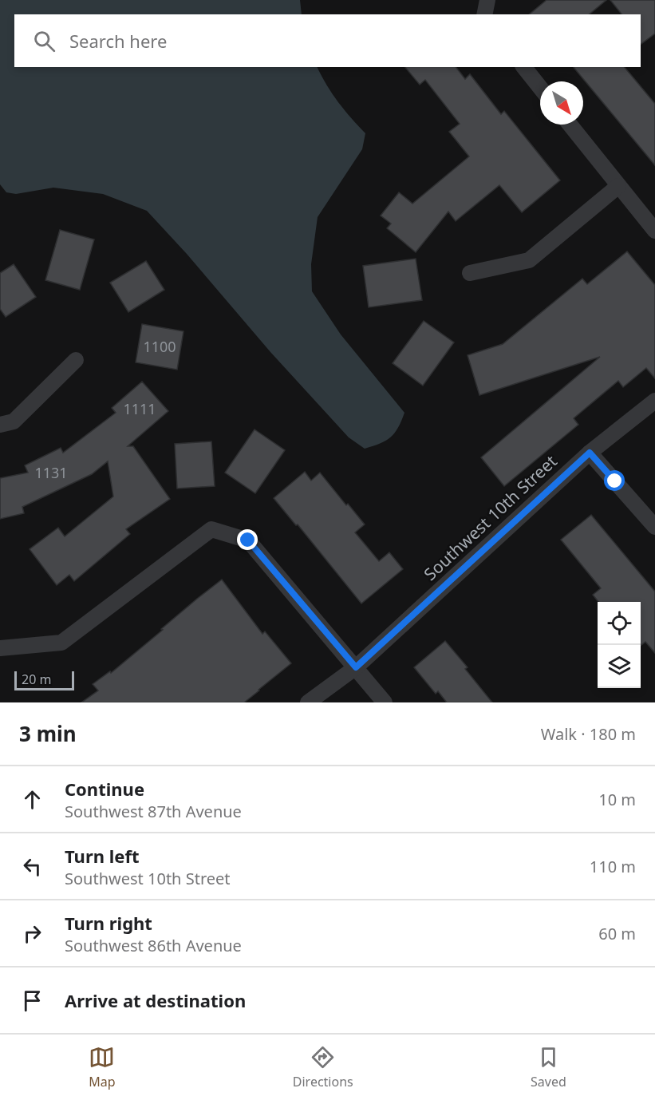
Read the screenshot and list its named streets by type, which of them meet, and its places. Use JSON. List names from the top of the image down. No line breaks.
{"streets":{"street":["Southwest 10th Street"]},"house_numbers":["1100","1111","1131"],"scale_bar":"20 m","north":"bottom right","page":{"search":"Search here","scale":"20 m","heading":["3 min","Walk · 180 m"],"list":[["Continue","Southwest 87th Avenue","10 m"],["Turn left","Southwest 10th Street","110 m"],["Turn right","Southwest 86th Avenue","60 m"],"Arrive at destination"],"nav":["Map","Directions","Saved"]}}
